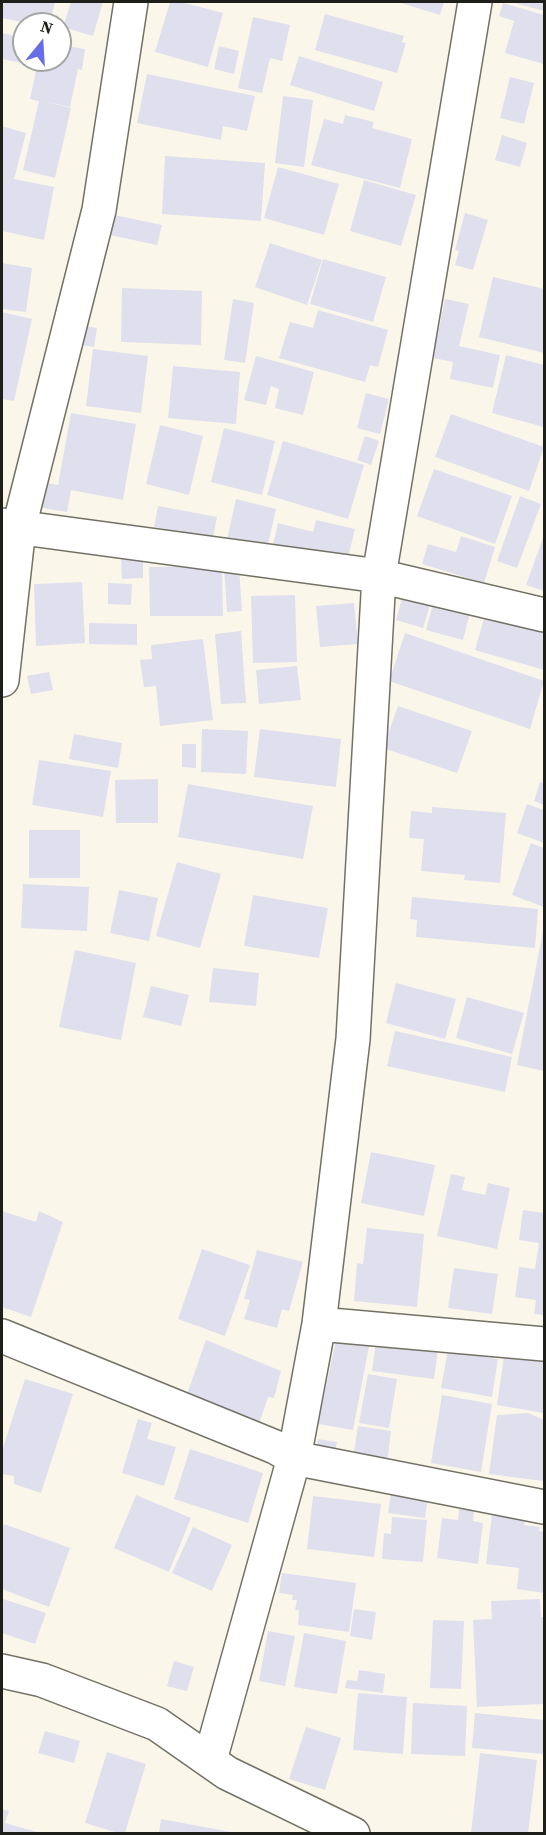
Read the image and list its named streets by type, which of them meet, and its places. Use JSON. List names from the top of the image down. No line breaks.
{"north":"top"}
